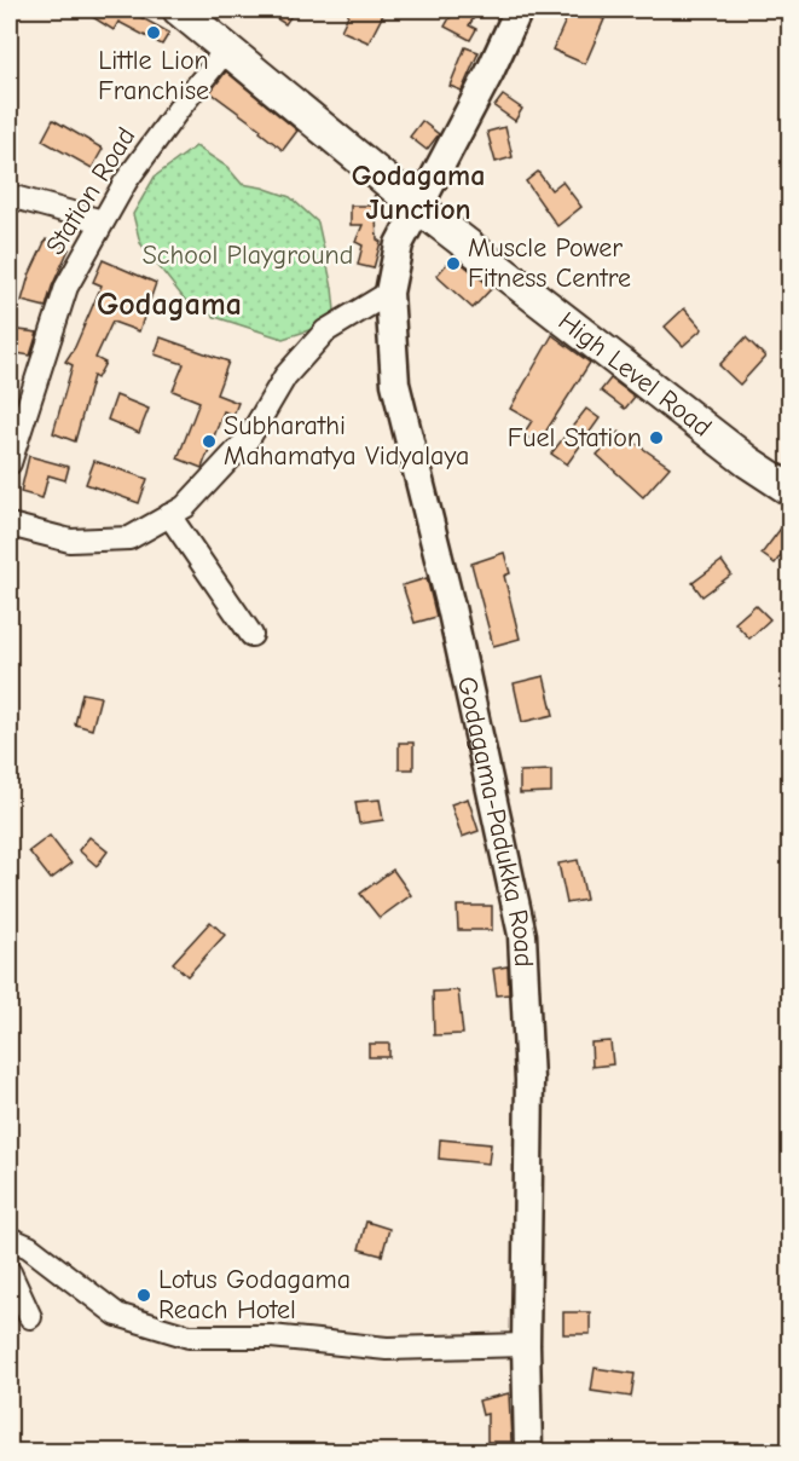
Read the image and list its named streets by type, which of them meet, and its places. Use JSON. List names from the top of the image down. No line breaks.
{"streets":{"highway":["High Level Road"],"main road":["Godagama-Padukka Road"],"street":["Station Road"]},"crossings":[["Station Road","High Level Road"],["High Level Road","Godagama-Padukka Road"]],"districts":["Godagama Junction","Godagama"],"parks":["School Playground"],"places":["Little Lion Franchise","Muscle Power Fitness Centre","Fuel Station","Subharathi Mahamatya Vidyalaya","Lotus Godagama Reach Hotel"]}
